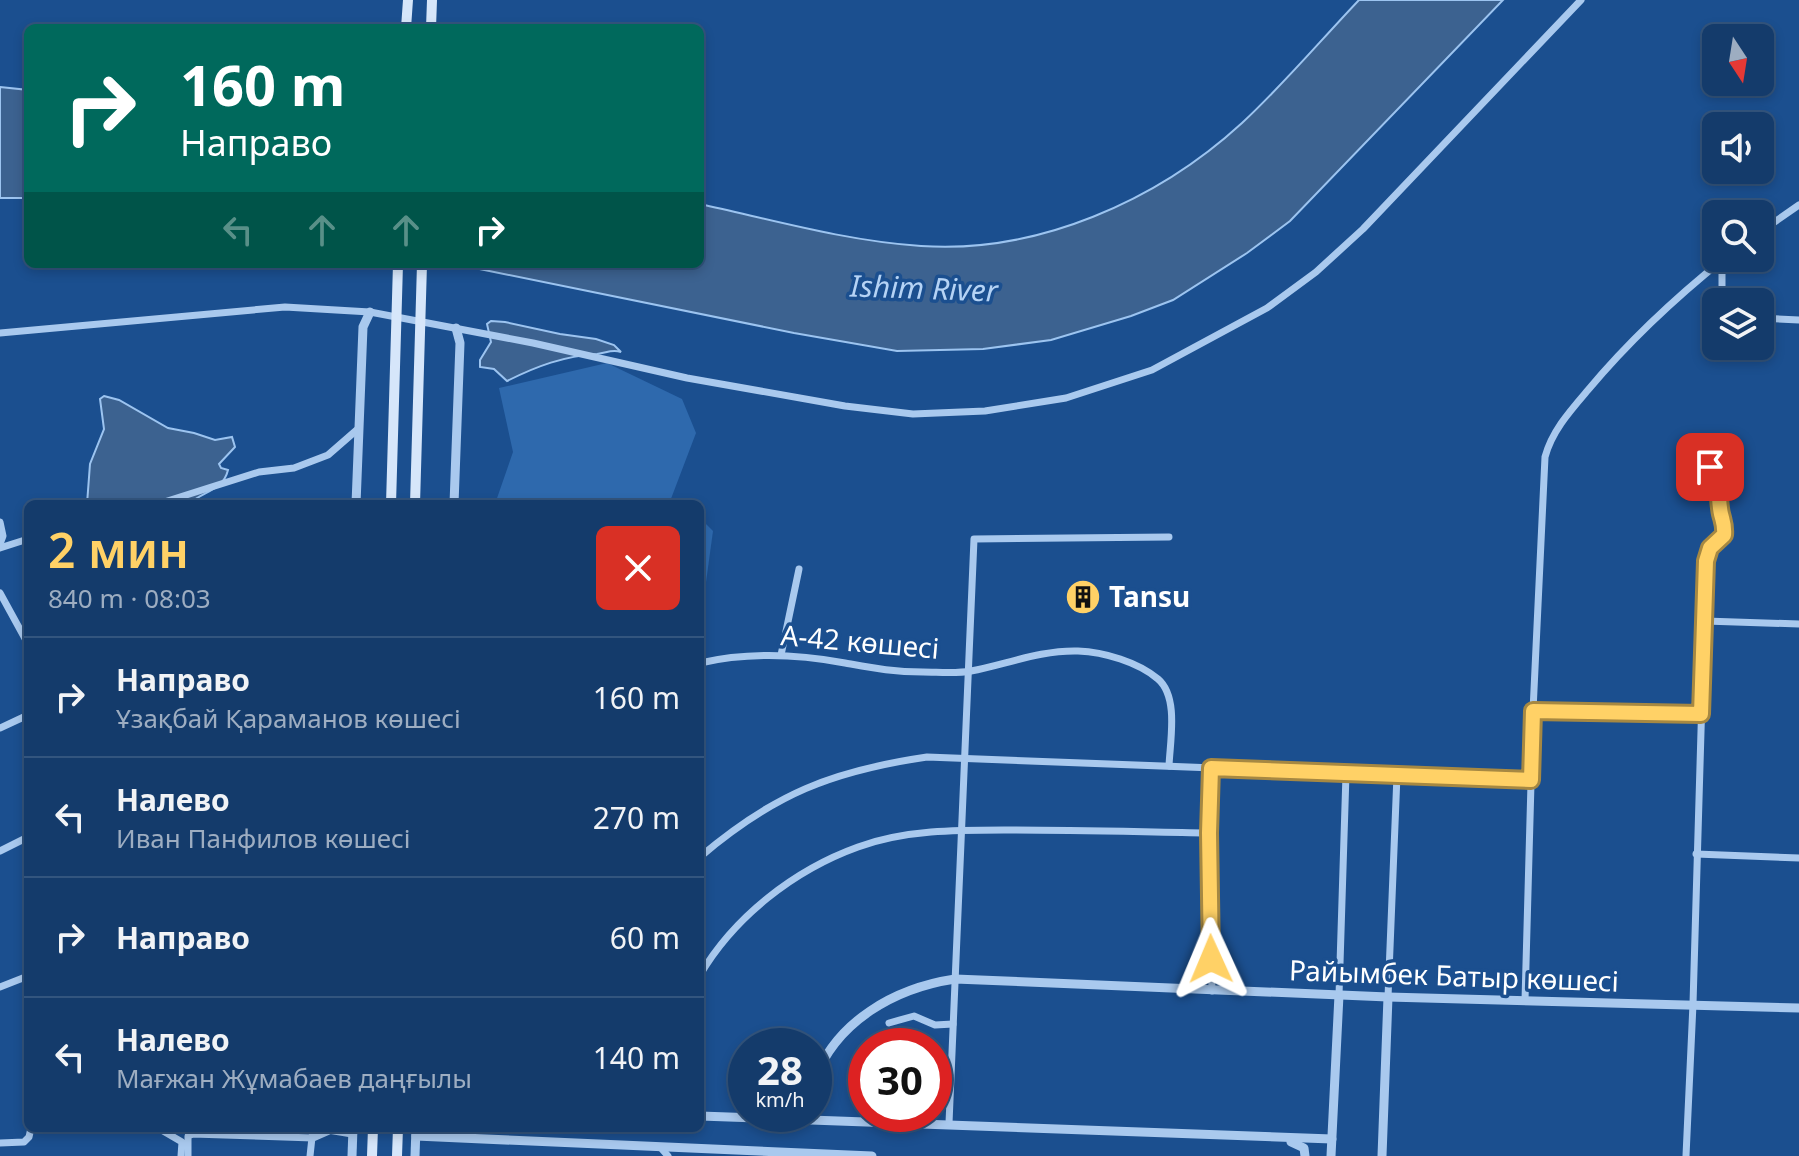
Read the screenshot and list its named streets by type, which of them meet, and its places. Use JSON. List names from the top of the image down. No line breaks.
{"streets":{"street":["А-42 көшесі","Райымбек Батыр көшесі"]},"water":["Ishim River"],"places":{"building":["Tansu"]},"north":"bottom","page":{"turn":["160 m","Направо"],"heading":["2 мин","840 m · 08:03"],"list":[{"name":"Направо","note":"Ұзақбай Қараманов көшесі","value":"160 m"},{"name":"Налево","note":"Иван Панфилов көшесі","value":"270 m"},{"name":"Направо","value":"60 m"},{"name":"Налево","note":"Мағжан Жұмабаев даңғылы","value":"140 m"}],"speed":"28 km/h","limit":"30"}}
